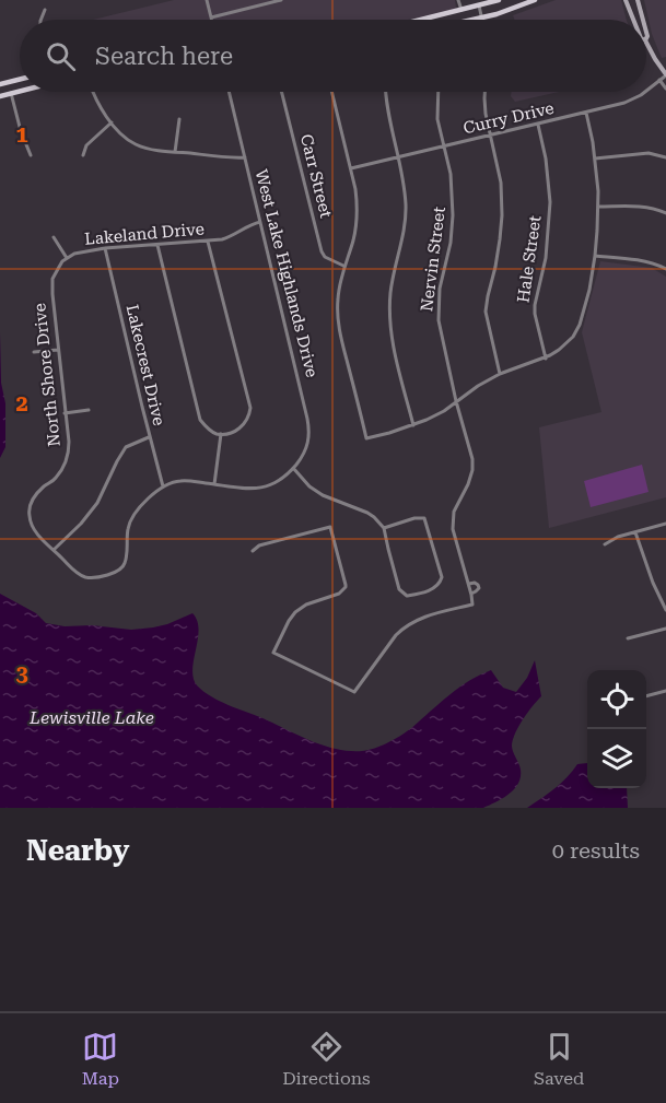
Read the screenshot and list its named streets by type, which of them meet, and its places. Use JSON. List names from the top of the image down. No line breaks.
{"streets":{"street":["Curry Drive","Carr Street","Lakeland Drive","Nervin Street","Hale Street","West Lake Highlands Drive","Lakecrest Drive","North Shore Drive"]},"crossings":[["Curry Drive","Nervin Street"],["Curry Drive","Hale Street"],["Lakeland Drive","West Lake Highlands Drive"],["Lakeland Drive","Lakecrest Drive"],["Lakeland Drive","North Shore Drive"],["Lakecrest Drive","North Shore Drive"]],"water":["Lewisville Lake"],"page":{"search":"Search here","heading":["Nearby","0 results"],"nav":["Map","Directions","Saved"]},"grid":{"rows":["1","2","3"]}}
